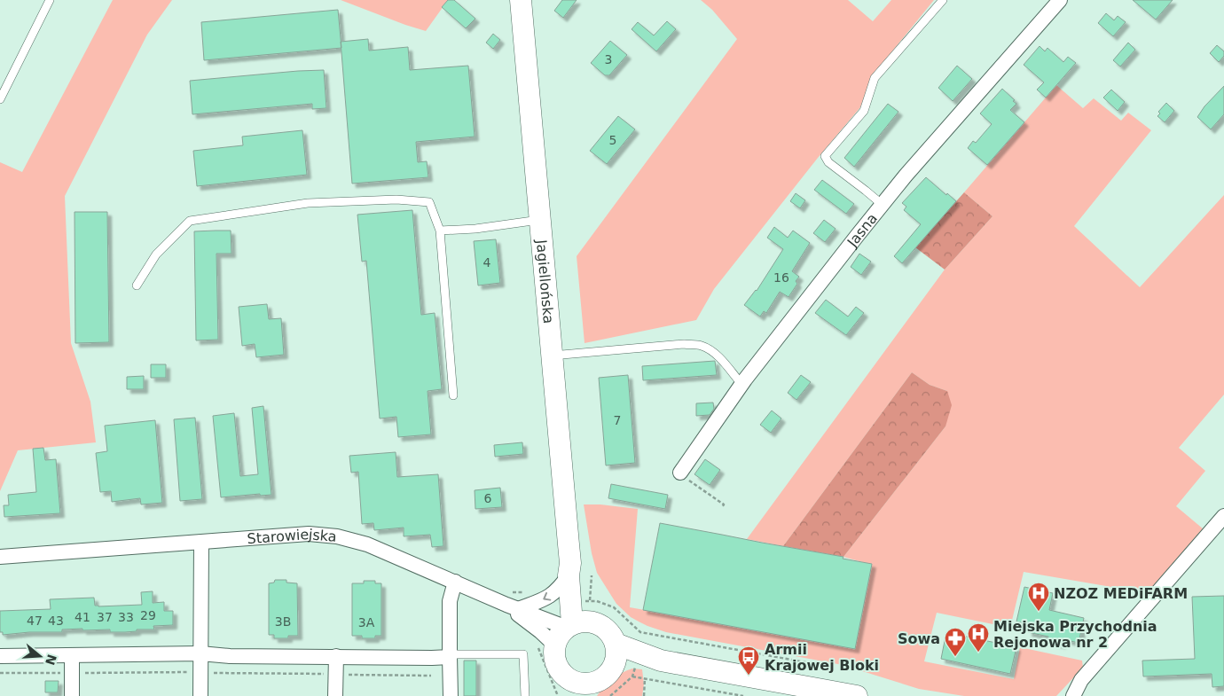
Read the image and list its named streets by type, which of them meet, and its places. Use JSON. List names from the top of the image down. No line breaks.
{"streets":{"street":["Jasna","Jagiellońska","Starowiejska"]},"crossings":[["Jagiellońska","Starowiejska"]],"places":{"hospital":["NZOZ MEDiFARM","Miejska Przychodnia Rejonowa nr 2"],"pharmacy":["Sowa"],"bus stop":["Armii Krajowej Bloki"]},"house_numbers":["3","5","4","16","7","6","29","41","37","33","47","43","3B","3A"],"north":"right"}
